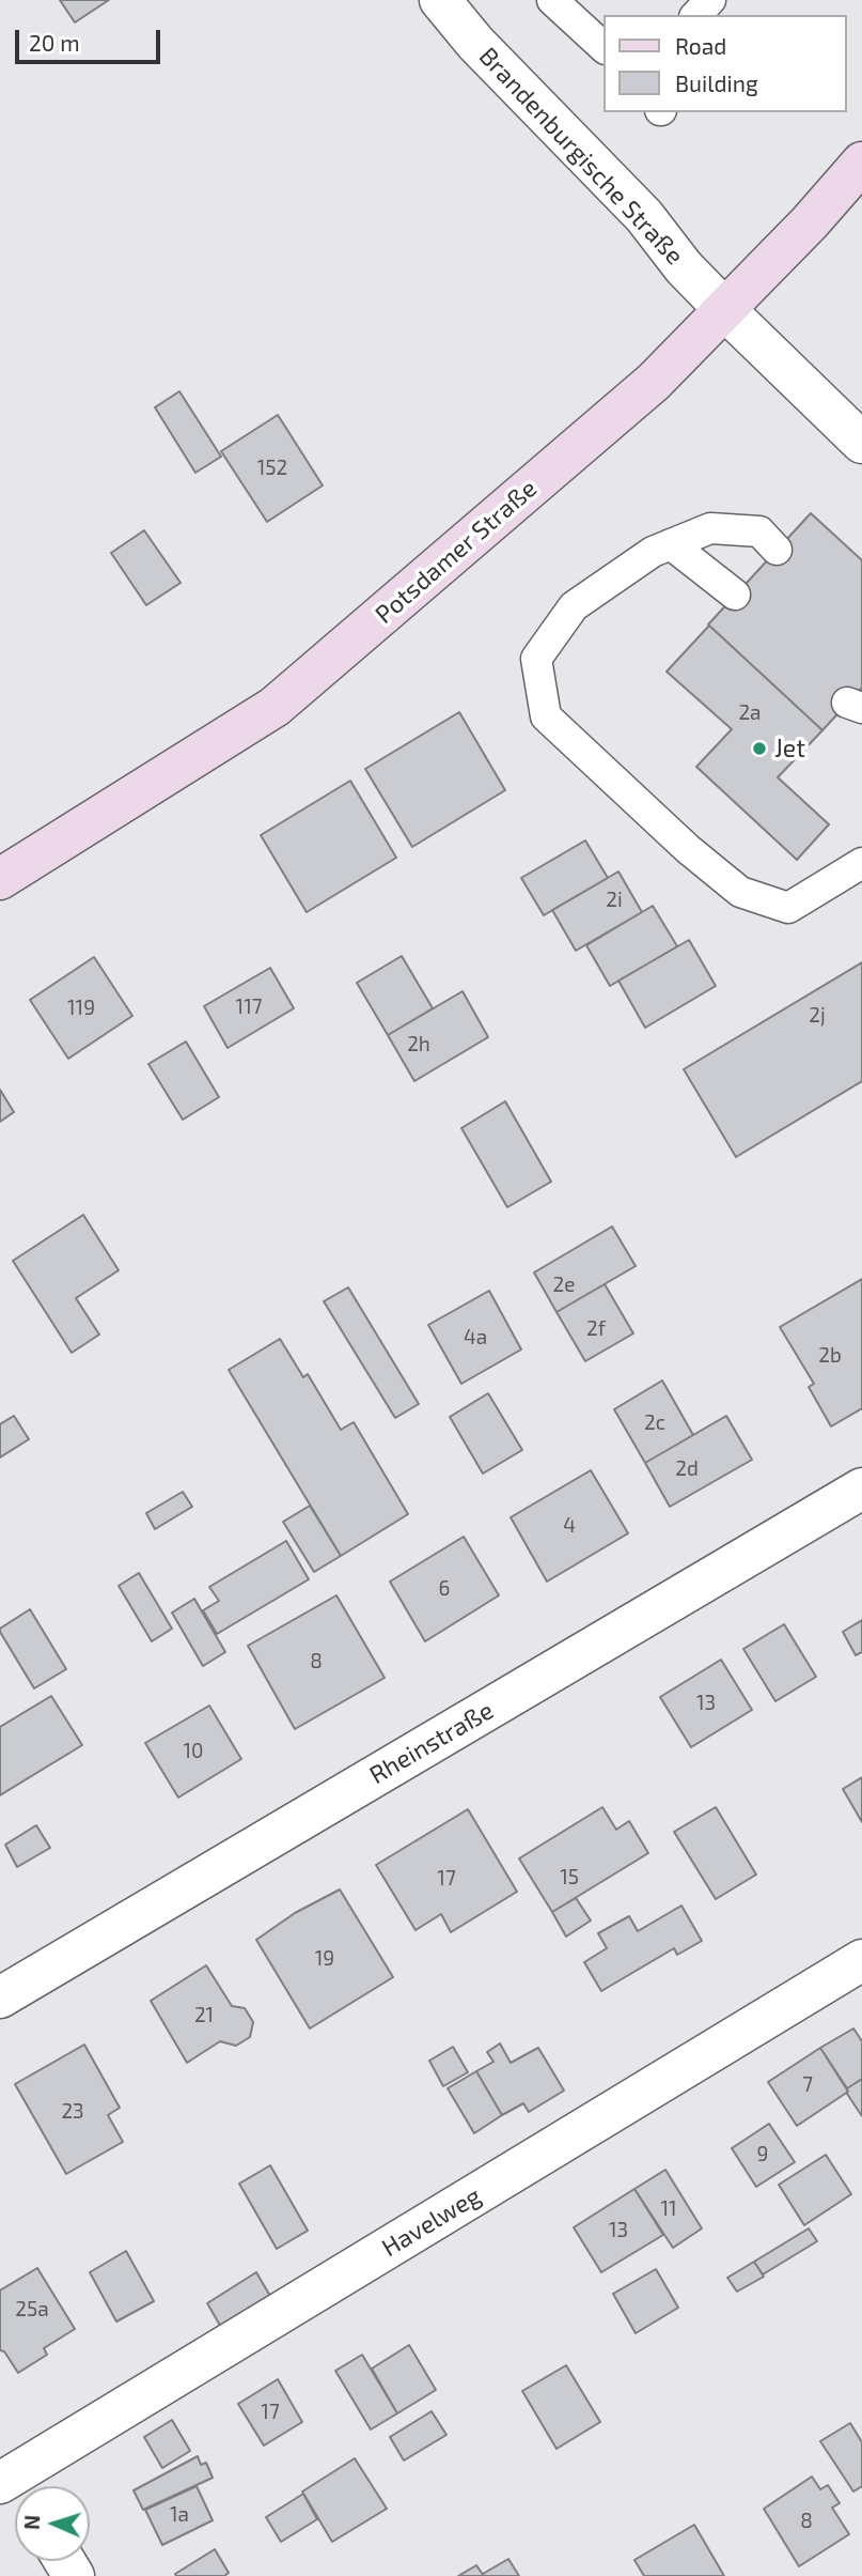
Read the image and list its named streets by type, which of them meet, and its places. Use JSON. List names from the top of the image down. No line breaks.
{"streets":{"main road":["Potsdamer Straße"],"street":["Brandenburgische Straße","Rheinstraße","Havelweg"]},"crossings":[["Brandenburgische Straße","Potsdamer Straße"]],"places":["Jet"],"house_numbers":["152","2a","2i","117","119","2j","2h","2e","2f","4a","2b","2c","2d","4","6","8","13","10","15","17","19","21","7","23","9","11","13","25a","17","1a","8"],"legend":["Road","Building"],"scale_bar":"20 m","north":"left"}
